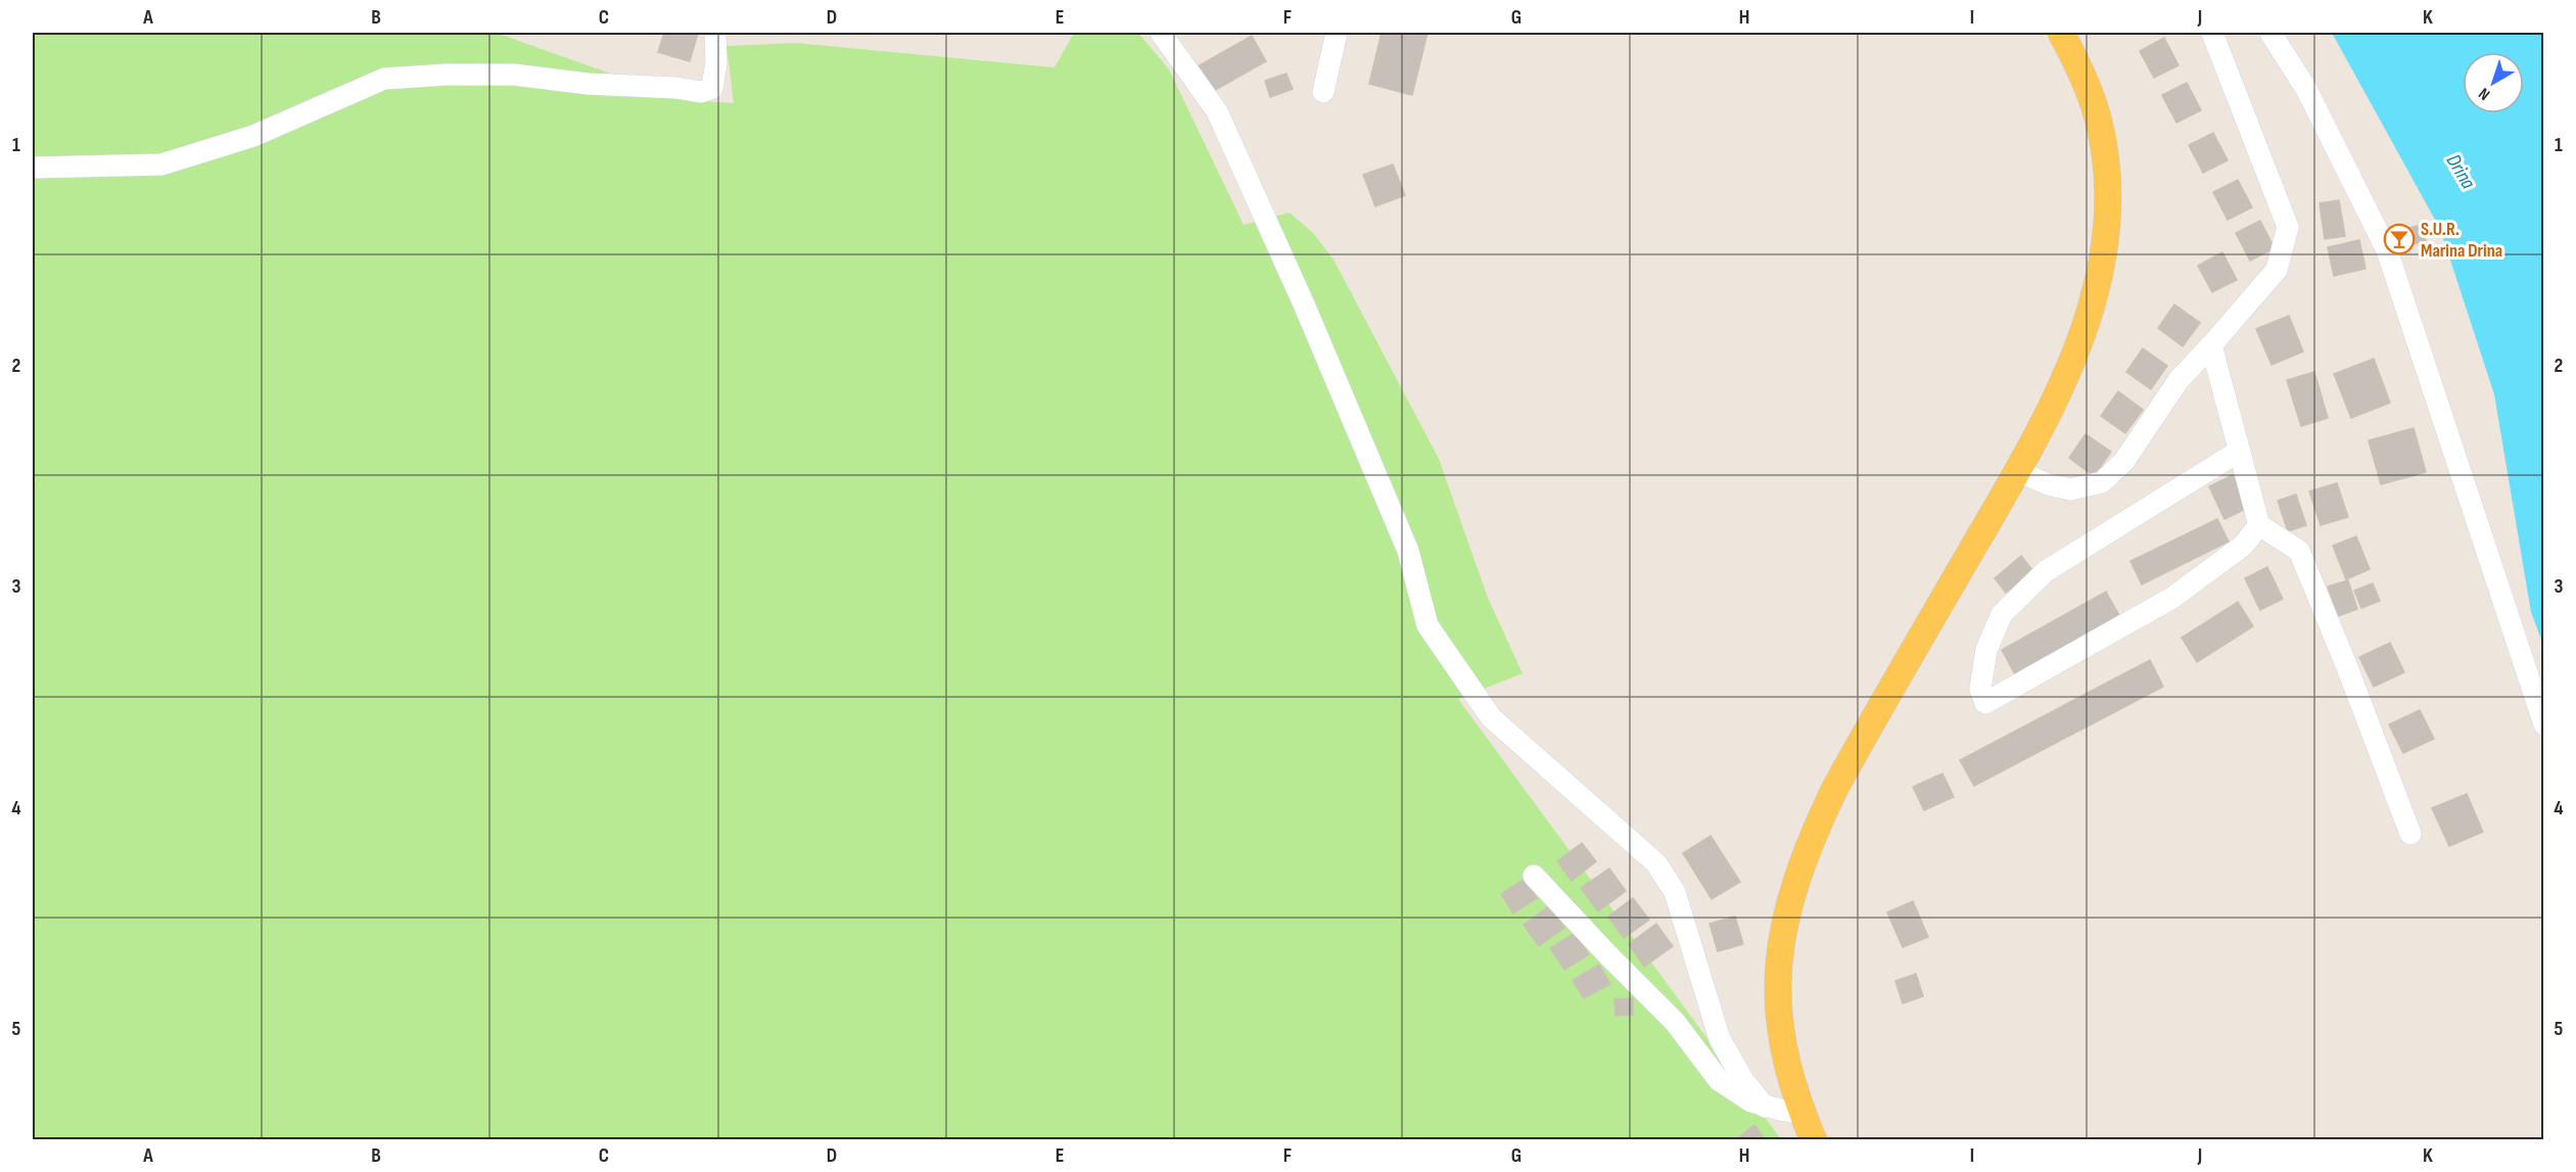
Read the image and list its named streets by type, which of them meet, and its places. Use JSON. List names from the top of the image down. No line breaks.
{"water":["Drina"],"places":{"bar":["S.U.R. Marina Drina"]},"north":"bottom left","grid":{"columns":["A","B","C","D","E","F","G","H","I","J","K"],"rows":["1","2","3","4","5"]}}
